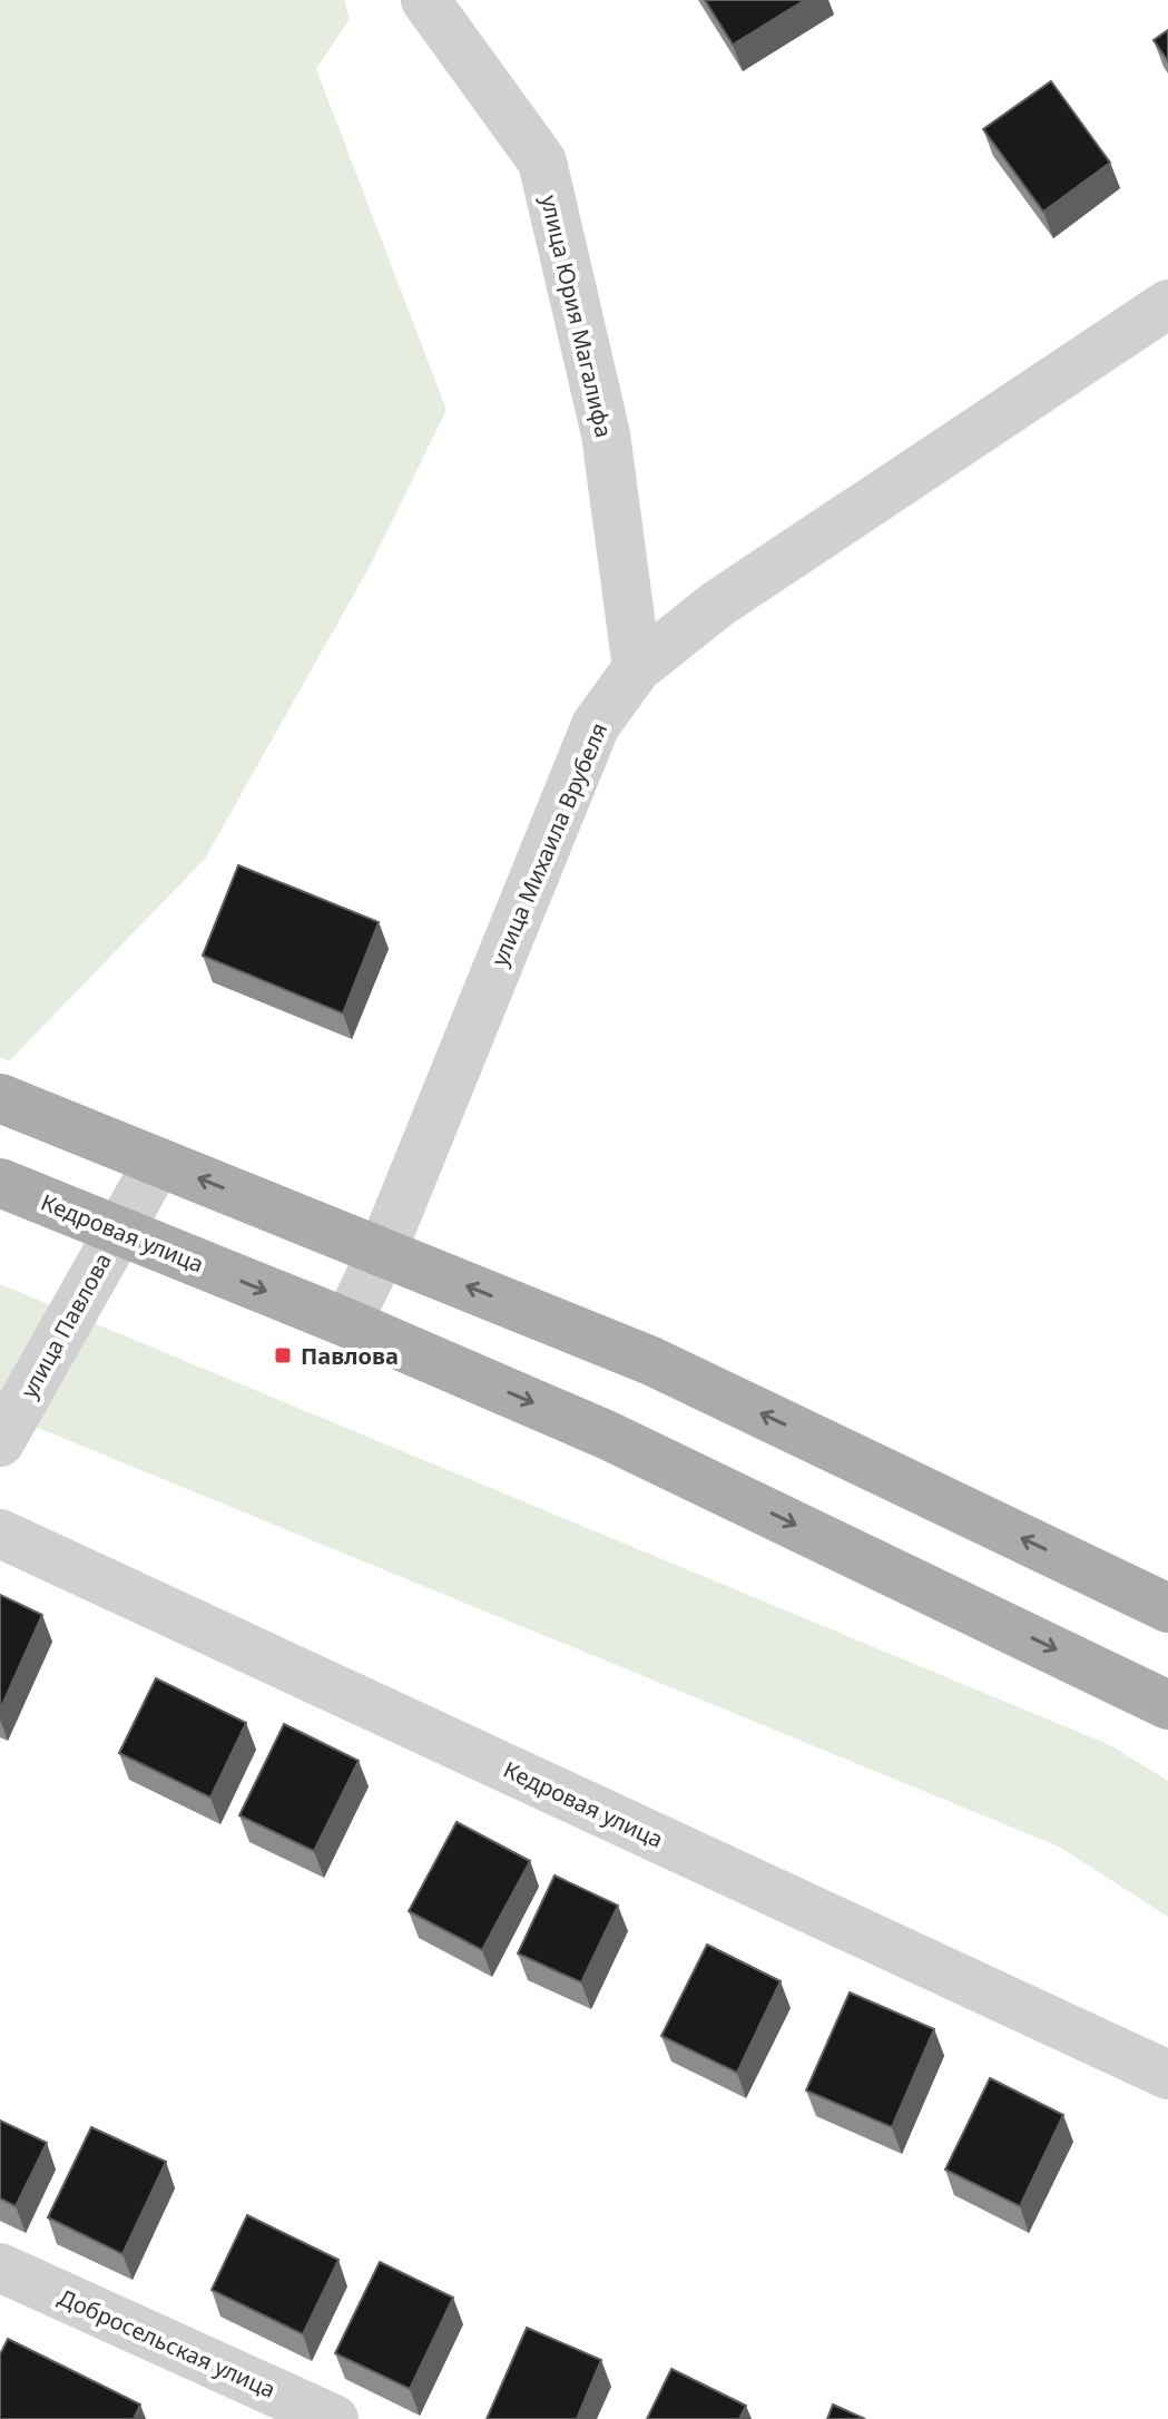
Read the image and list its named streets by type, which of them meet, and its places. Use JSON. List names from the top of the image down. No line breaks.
{"streets":{"main road":["Кедровая улица"],"street":["улица Юрия Магалифа","улица Михаила Врубеля","улица Павлова","Добросельская улица"]},"crossings":[["улица Юрия Магалифа","улица Михаила Врубеля"],["улица Михаила Врубеля","Кедровая улица"],["Кедровая улица","улица Павлова"]],"places":{"transit":["Павлова"]}}
